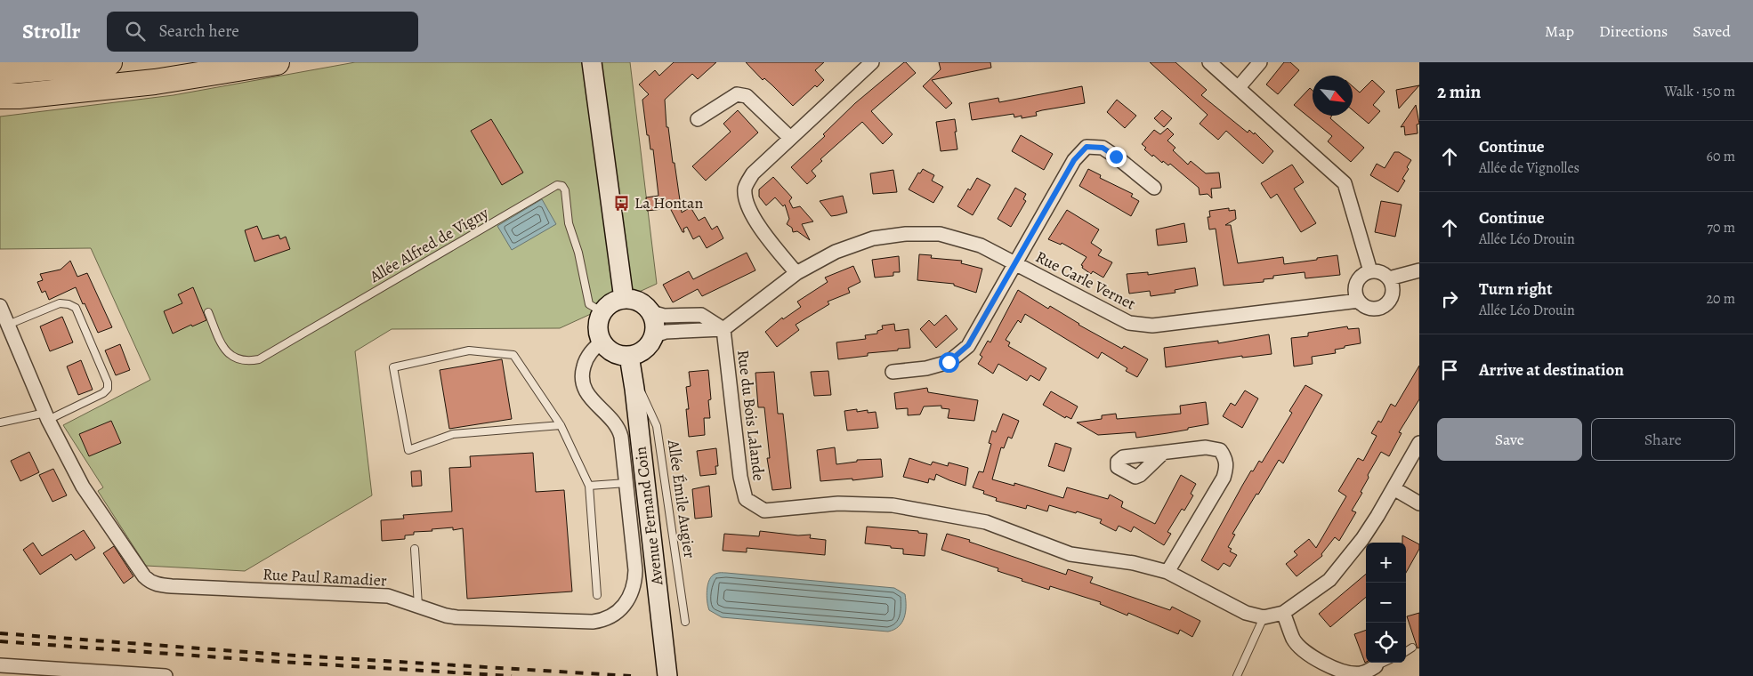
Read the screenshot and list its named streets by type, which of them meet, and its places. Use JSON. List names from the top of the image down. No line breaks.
{"streets":{"main road":["Avenue Fernand Coin"],"street":["Rue Carle Vernet","Rue du Bois Lalande","Rue Paul Ramadier"],"lane":["Allée Alfred de Vigny","Allée Émile Augier"]},"crossings":[["Allée Alfred de Vigny","Avenue Fernand Coin"],["Allée Alfred de Vigny","Rue Paul Ramadier"],["Rue Carle Vernet","Rue du Bois Lalande"],["Allée Émile Augier","Avenue Fernand Coin"],["Avenue Fernand Coin","Rue Paul Ramadier"]],"places":{"bus stop":["La Hontan"]},"north":"bottom right","page":{"header":"Strollr","search":"Search here","nav":["Map","Directions","Saved"],"heading":["2 min","Walk · 150 m"],"list":[["Continue","Allée de Vignolles","60 m"],["Continue","Allée Léo Drouin","70 m"],["Turn right","Allée Léo Drouin","20 m"],"Arrive at destination"],"buttons":["Save","Share"],"map_buttons":["+","−"]}}
